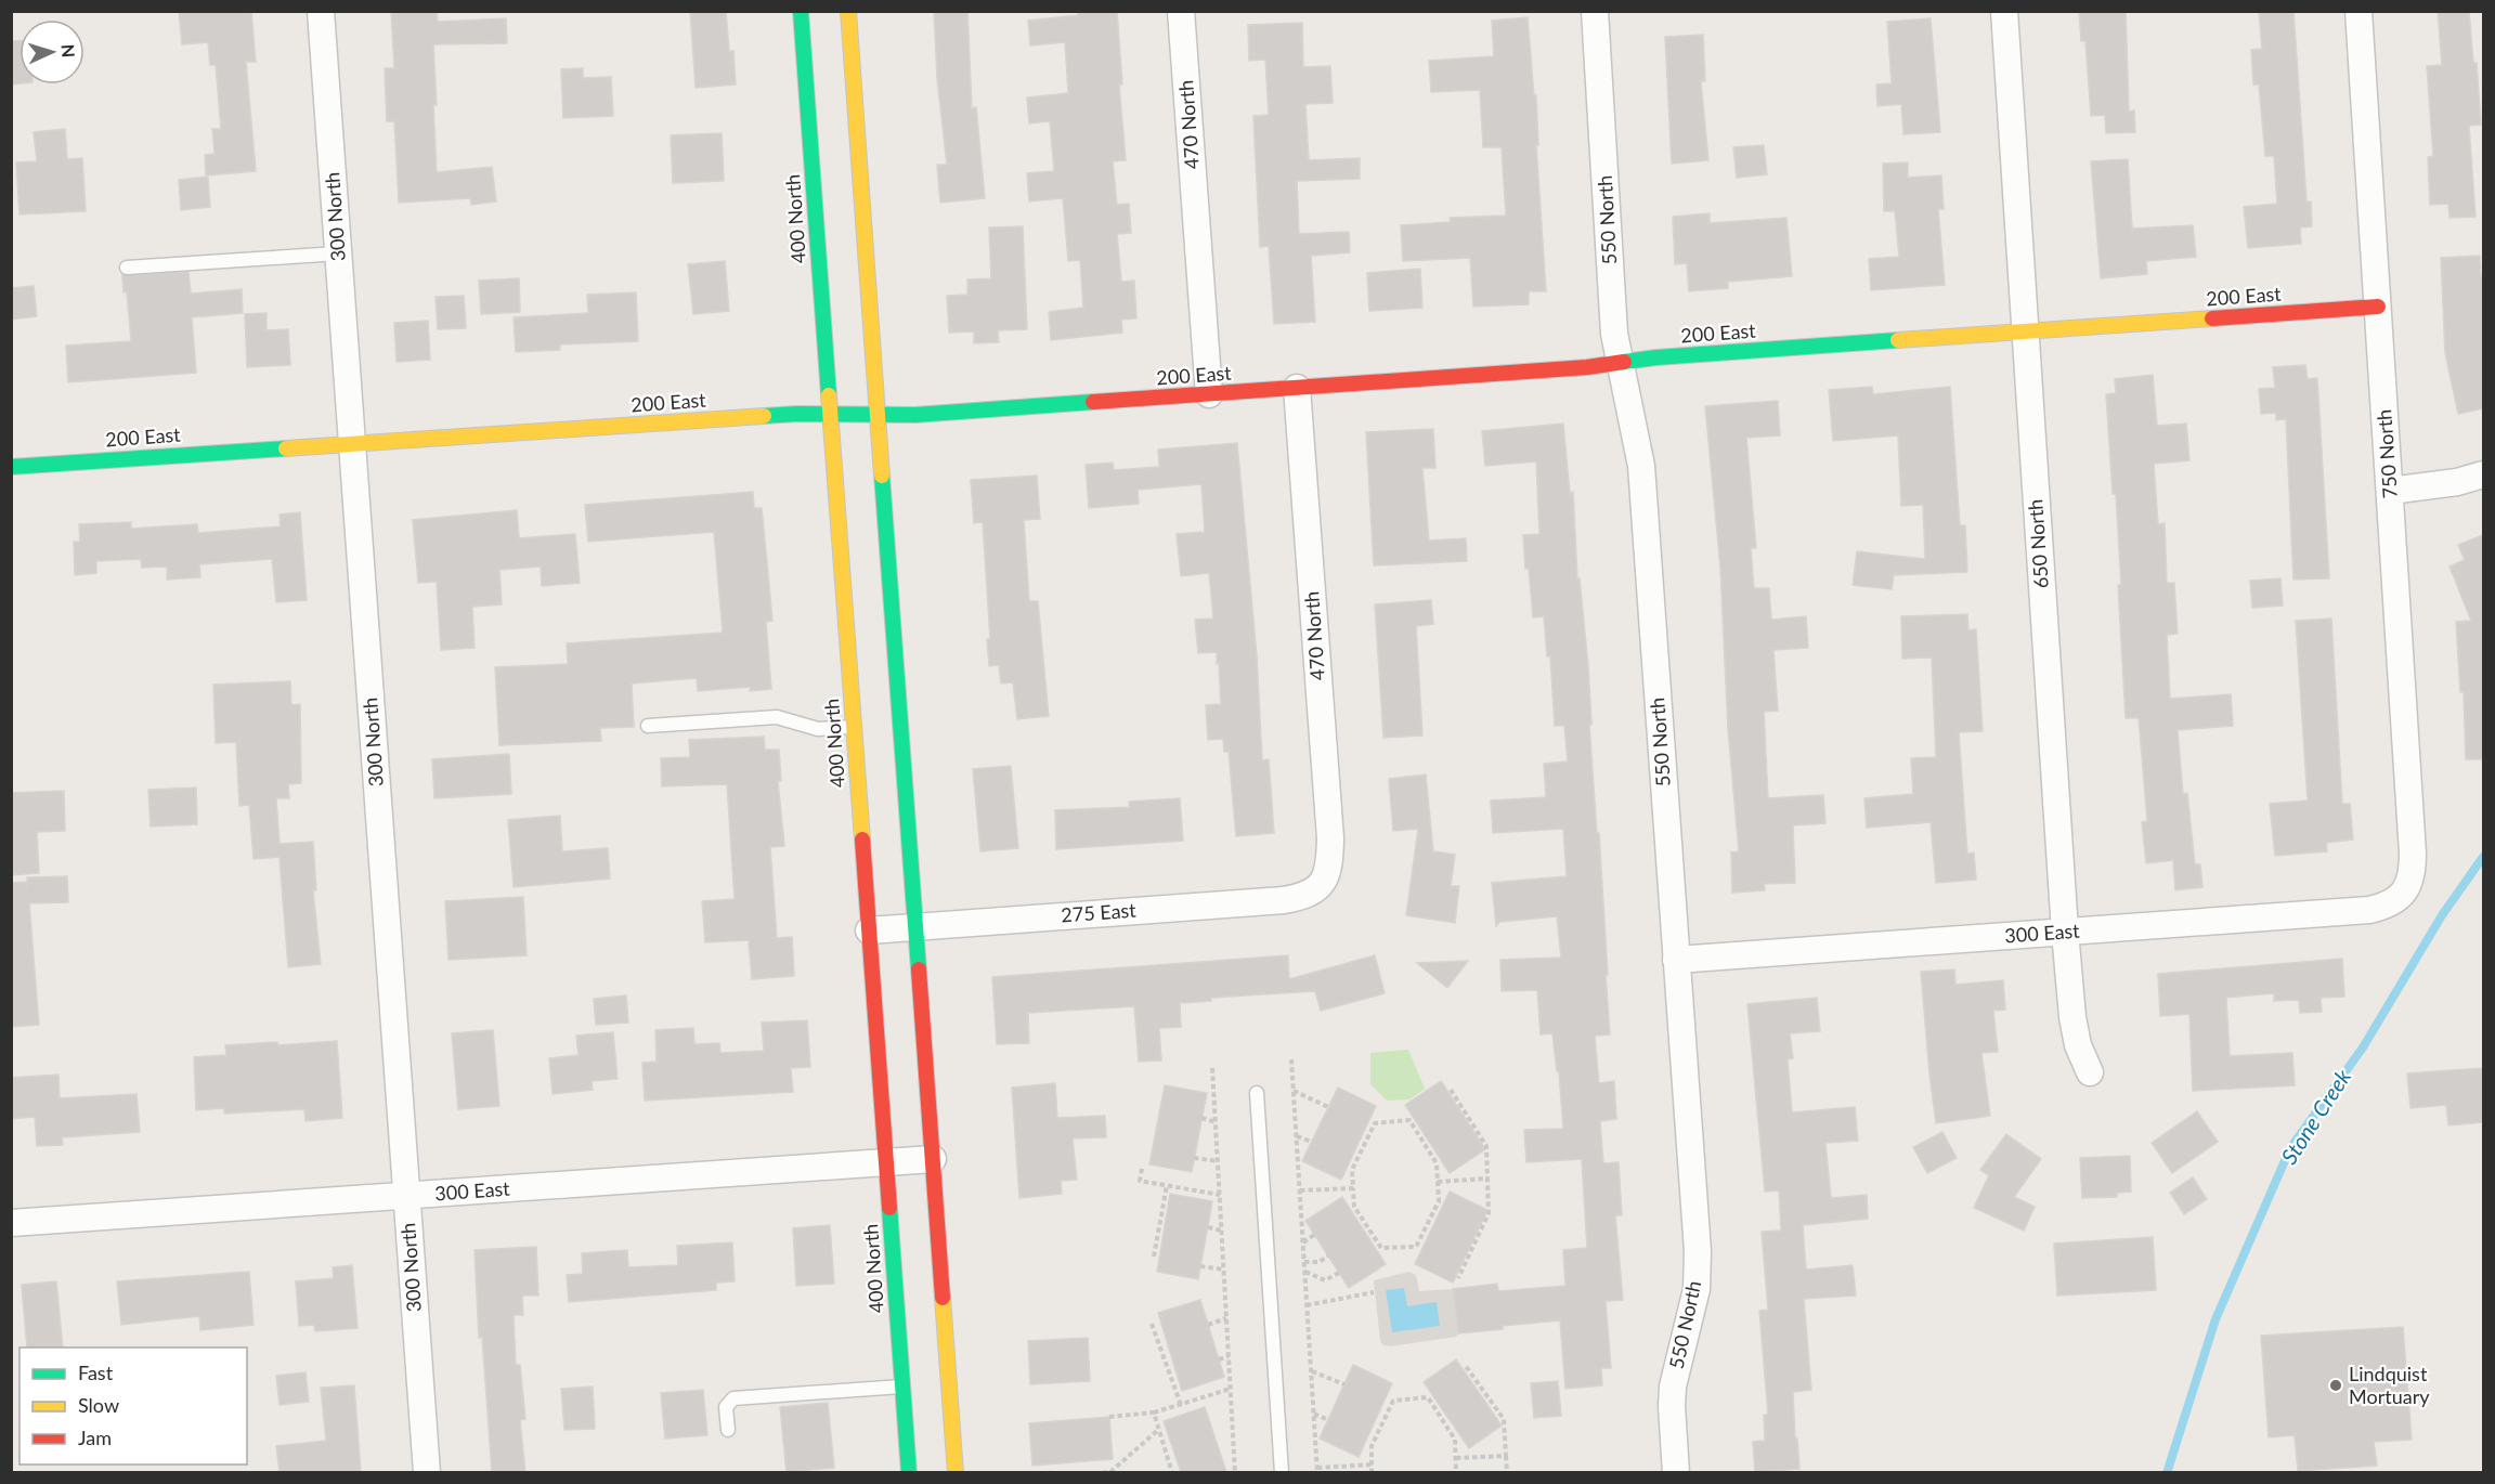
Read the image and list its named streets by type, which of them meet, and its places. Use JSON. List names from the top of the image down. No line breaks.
{"streets":{"main road":["400 North","200 East"],"street":["470 North","300 North","550 North","750 North","650 North","275 East","300 East"]},"crossings":[["470 North","200 East"],["470 North","275 East"],["300 North","200 East"],["300 North","300 East"],["400 North","200 East"],["400 North","275 East"],["400 North","300 East"],["550 North","200 East"],["550 North","300 East"],["200 East","750 North"],["200 East","650 North"],["750 North","300 East"],["650 North","300 East"]],"water":["Stone Creek"],"places":["Lindquist Mortuary"],"legend":["Fast","Slow","Jam"],"north":"right"}
